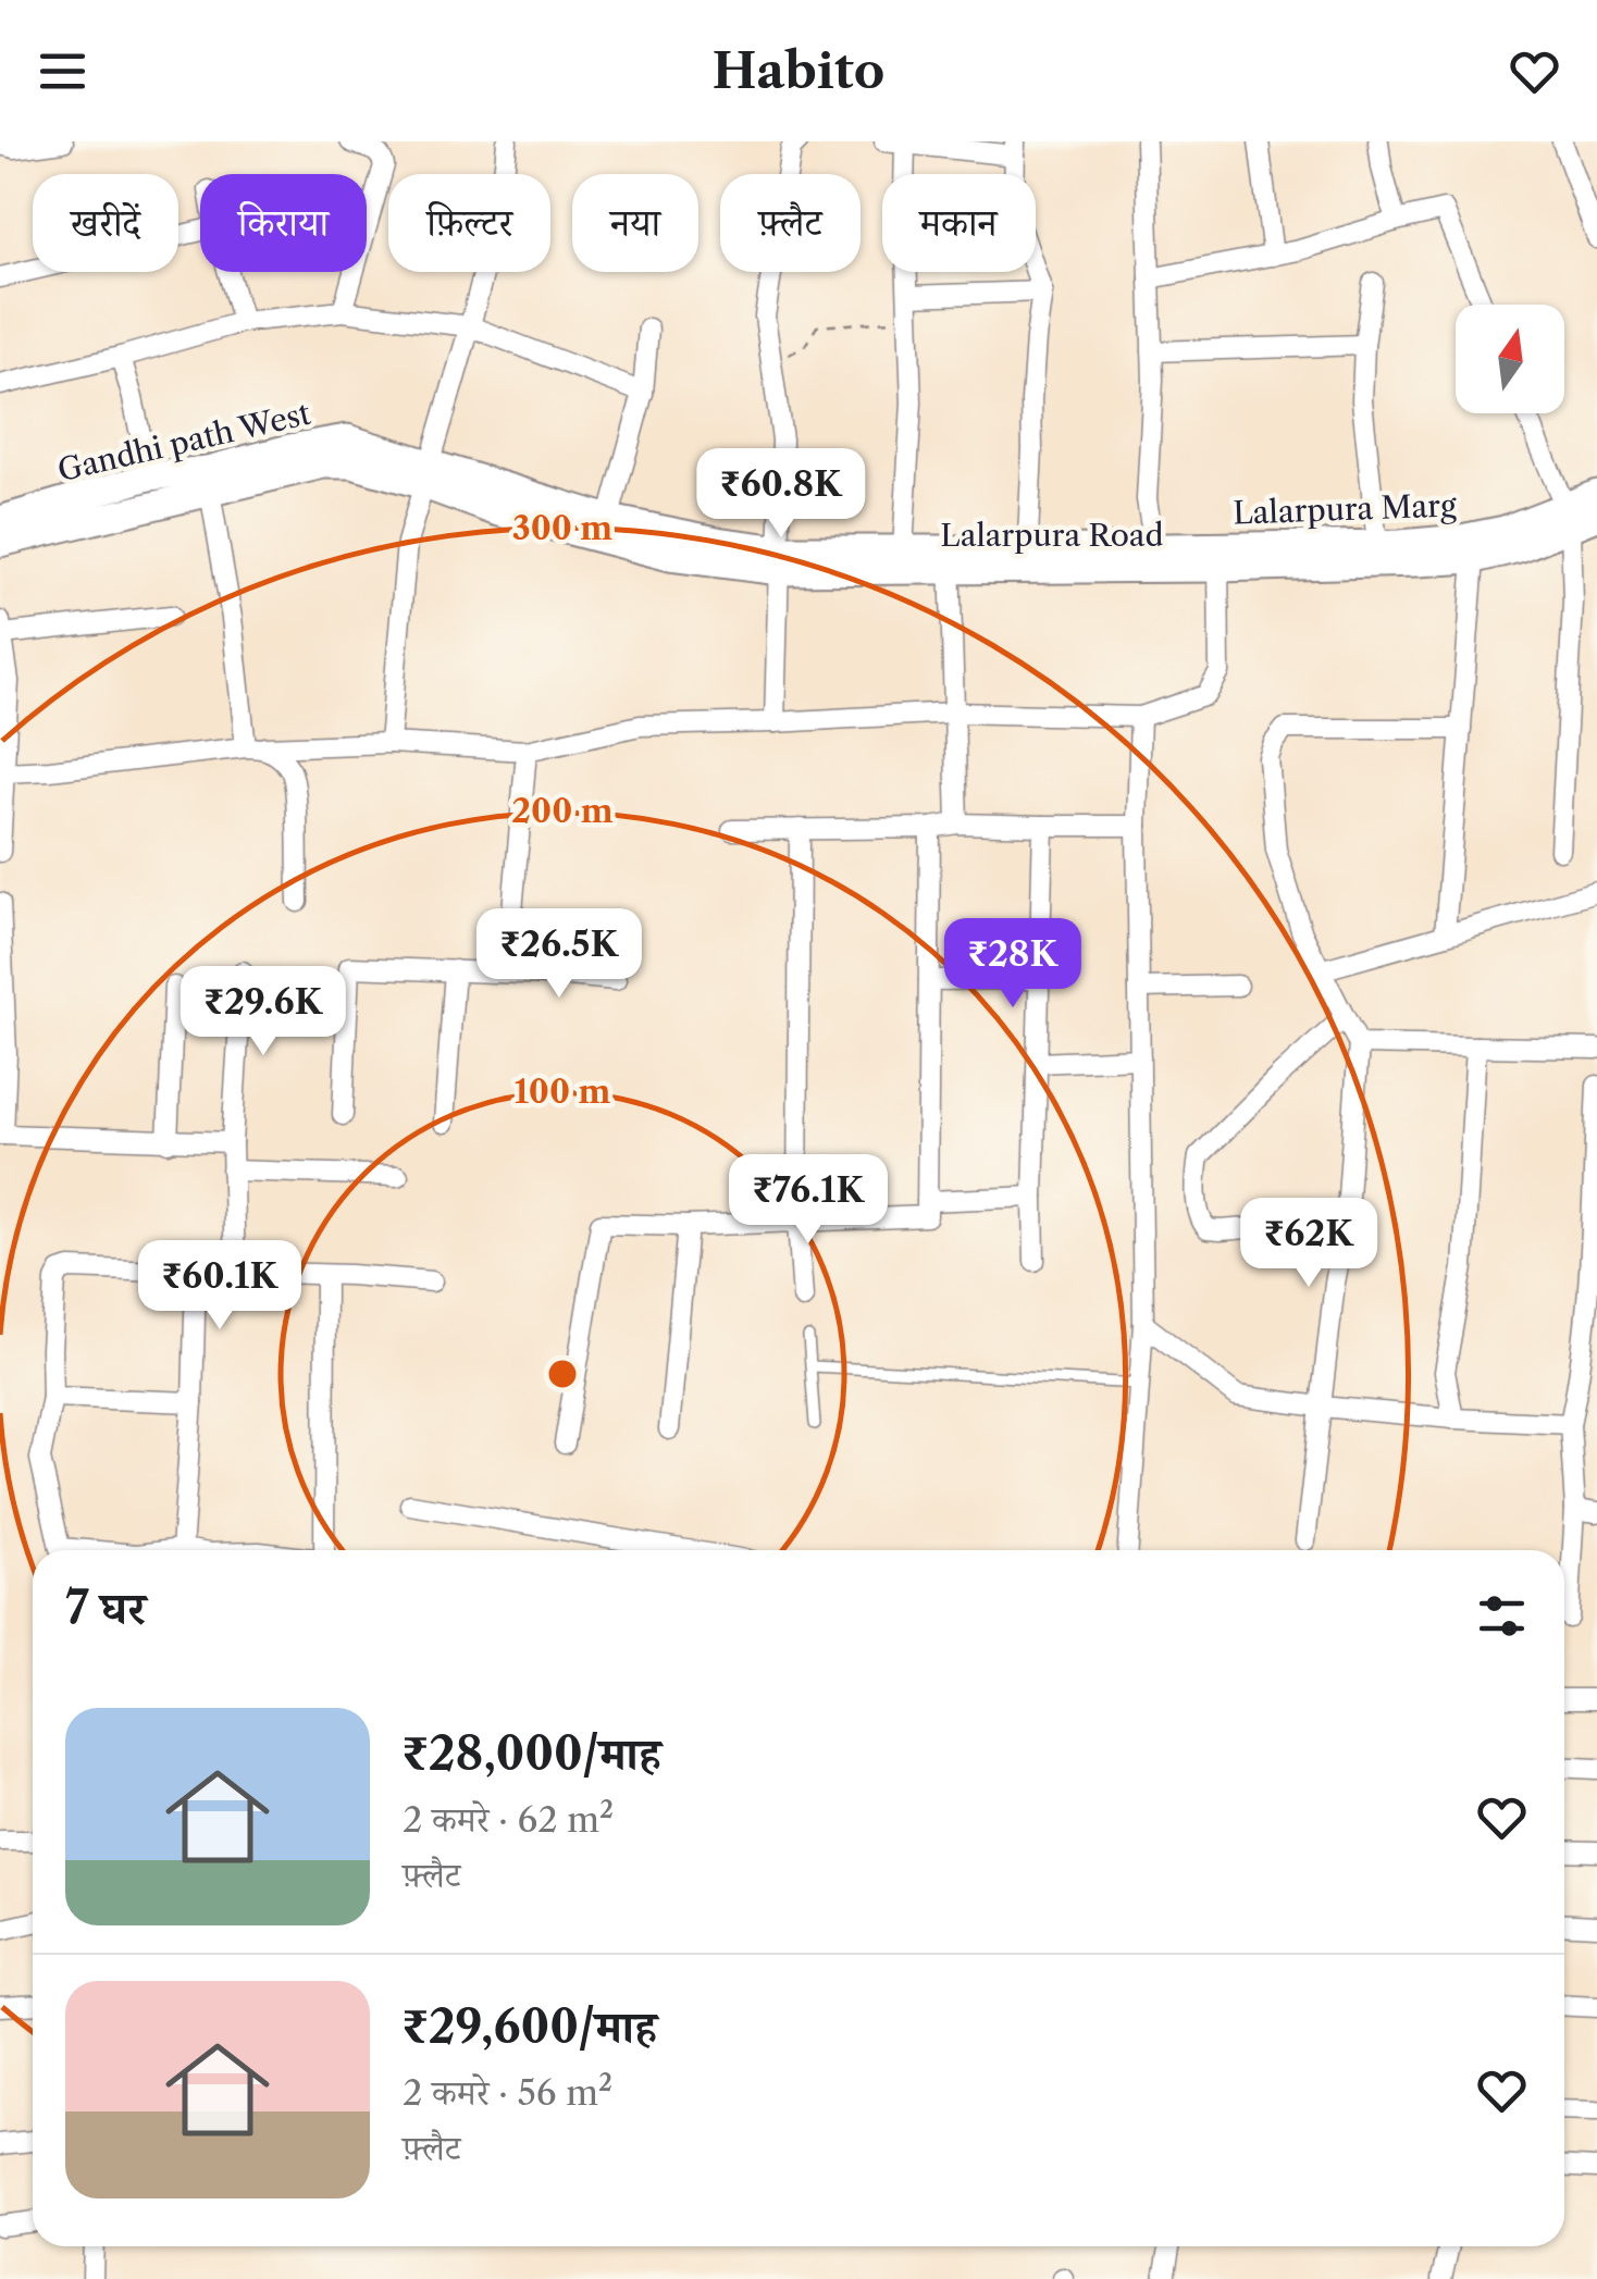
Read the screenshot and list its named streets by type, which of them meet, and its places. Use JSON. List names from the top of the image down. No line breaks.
{"streets":{"street":["Gandhi path West","Lalarpura Marg","Lalarpura Road"]},"crossings":[["Gandhi path West","Lalarpura Marg"],["Gandhi path West","Lalarpura Road"],["Lalarpura Marg","Lalarpura Road"]],"north":"top","page":{"header":"Habito","chip":["खरीदें","किराया","फ़िल्टर","नया","फ़्लैट","मकान"],"price":["₹60.8K","₹26.5K","₹28K","₹29.6K","₹76.1K","₹62K","₹60.1K"],"heading":"7 घर","list":[{"name":"₹28,000/माह","note":"2 कमरे · 62 m² · फ़्लैट"},{"name":"₹29,600/माह","note":"2 कमरे · 56 m² · फ़्लैट"}]},"rings":["300 m","200 m","100 m"]}
